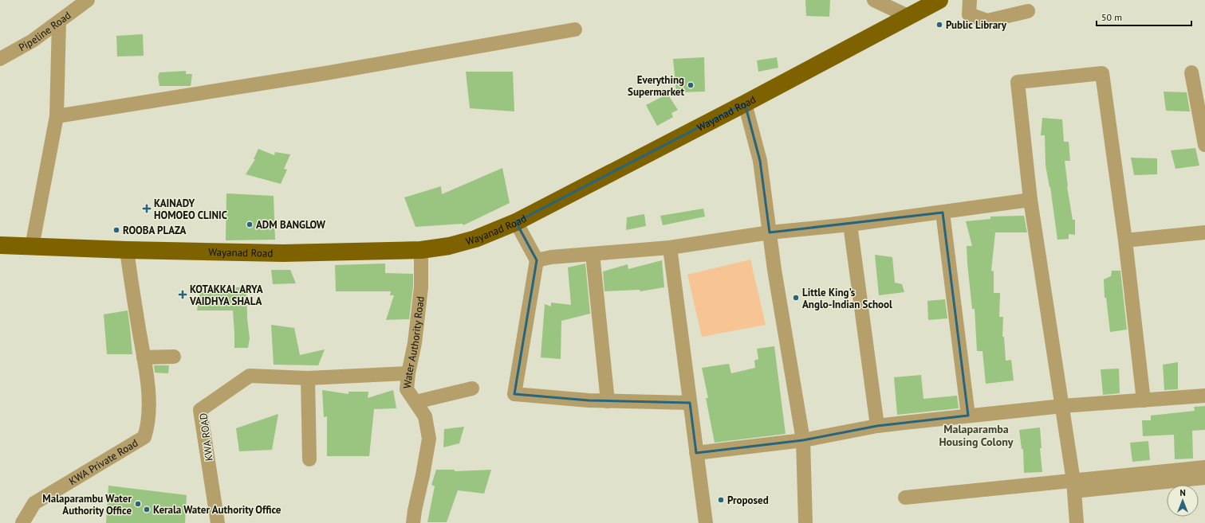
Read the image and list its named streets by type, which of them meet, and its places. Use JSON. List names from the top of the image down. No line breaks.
{"streets":{"highway":["Wayanad Road"],"street":["Pipeline Road","Water Authority Road","KWA ROAD","KWA Private Road"]},"crossings":[["Wayanad Road","Water Authority Road"],["Wayanad Road","KWA Private Road"]],"districts":["Malaparamba Housing Colony"],"places":{"other":["Public Library","Everything Supermarket","ADM BANGLOW","ROOBA PLAZA","Little King's Anglo-Indian School","Proposed","Malaparambu Water Authority Office","Kerala Water Authority Office"],"health":["KAINADY HOMOEO CLINIC","KOTAKKAL ARYA VAIDHYA SHALA"]},"scale_bar":"50 m","north":"top"}
